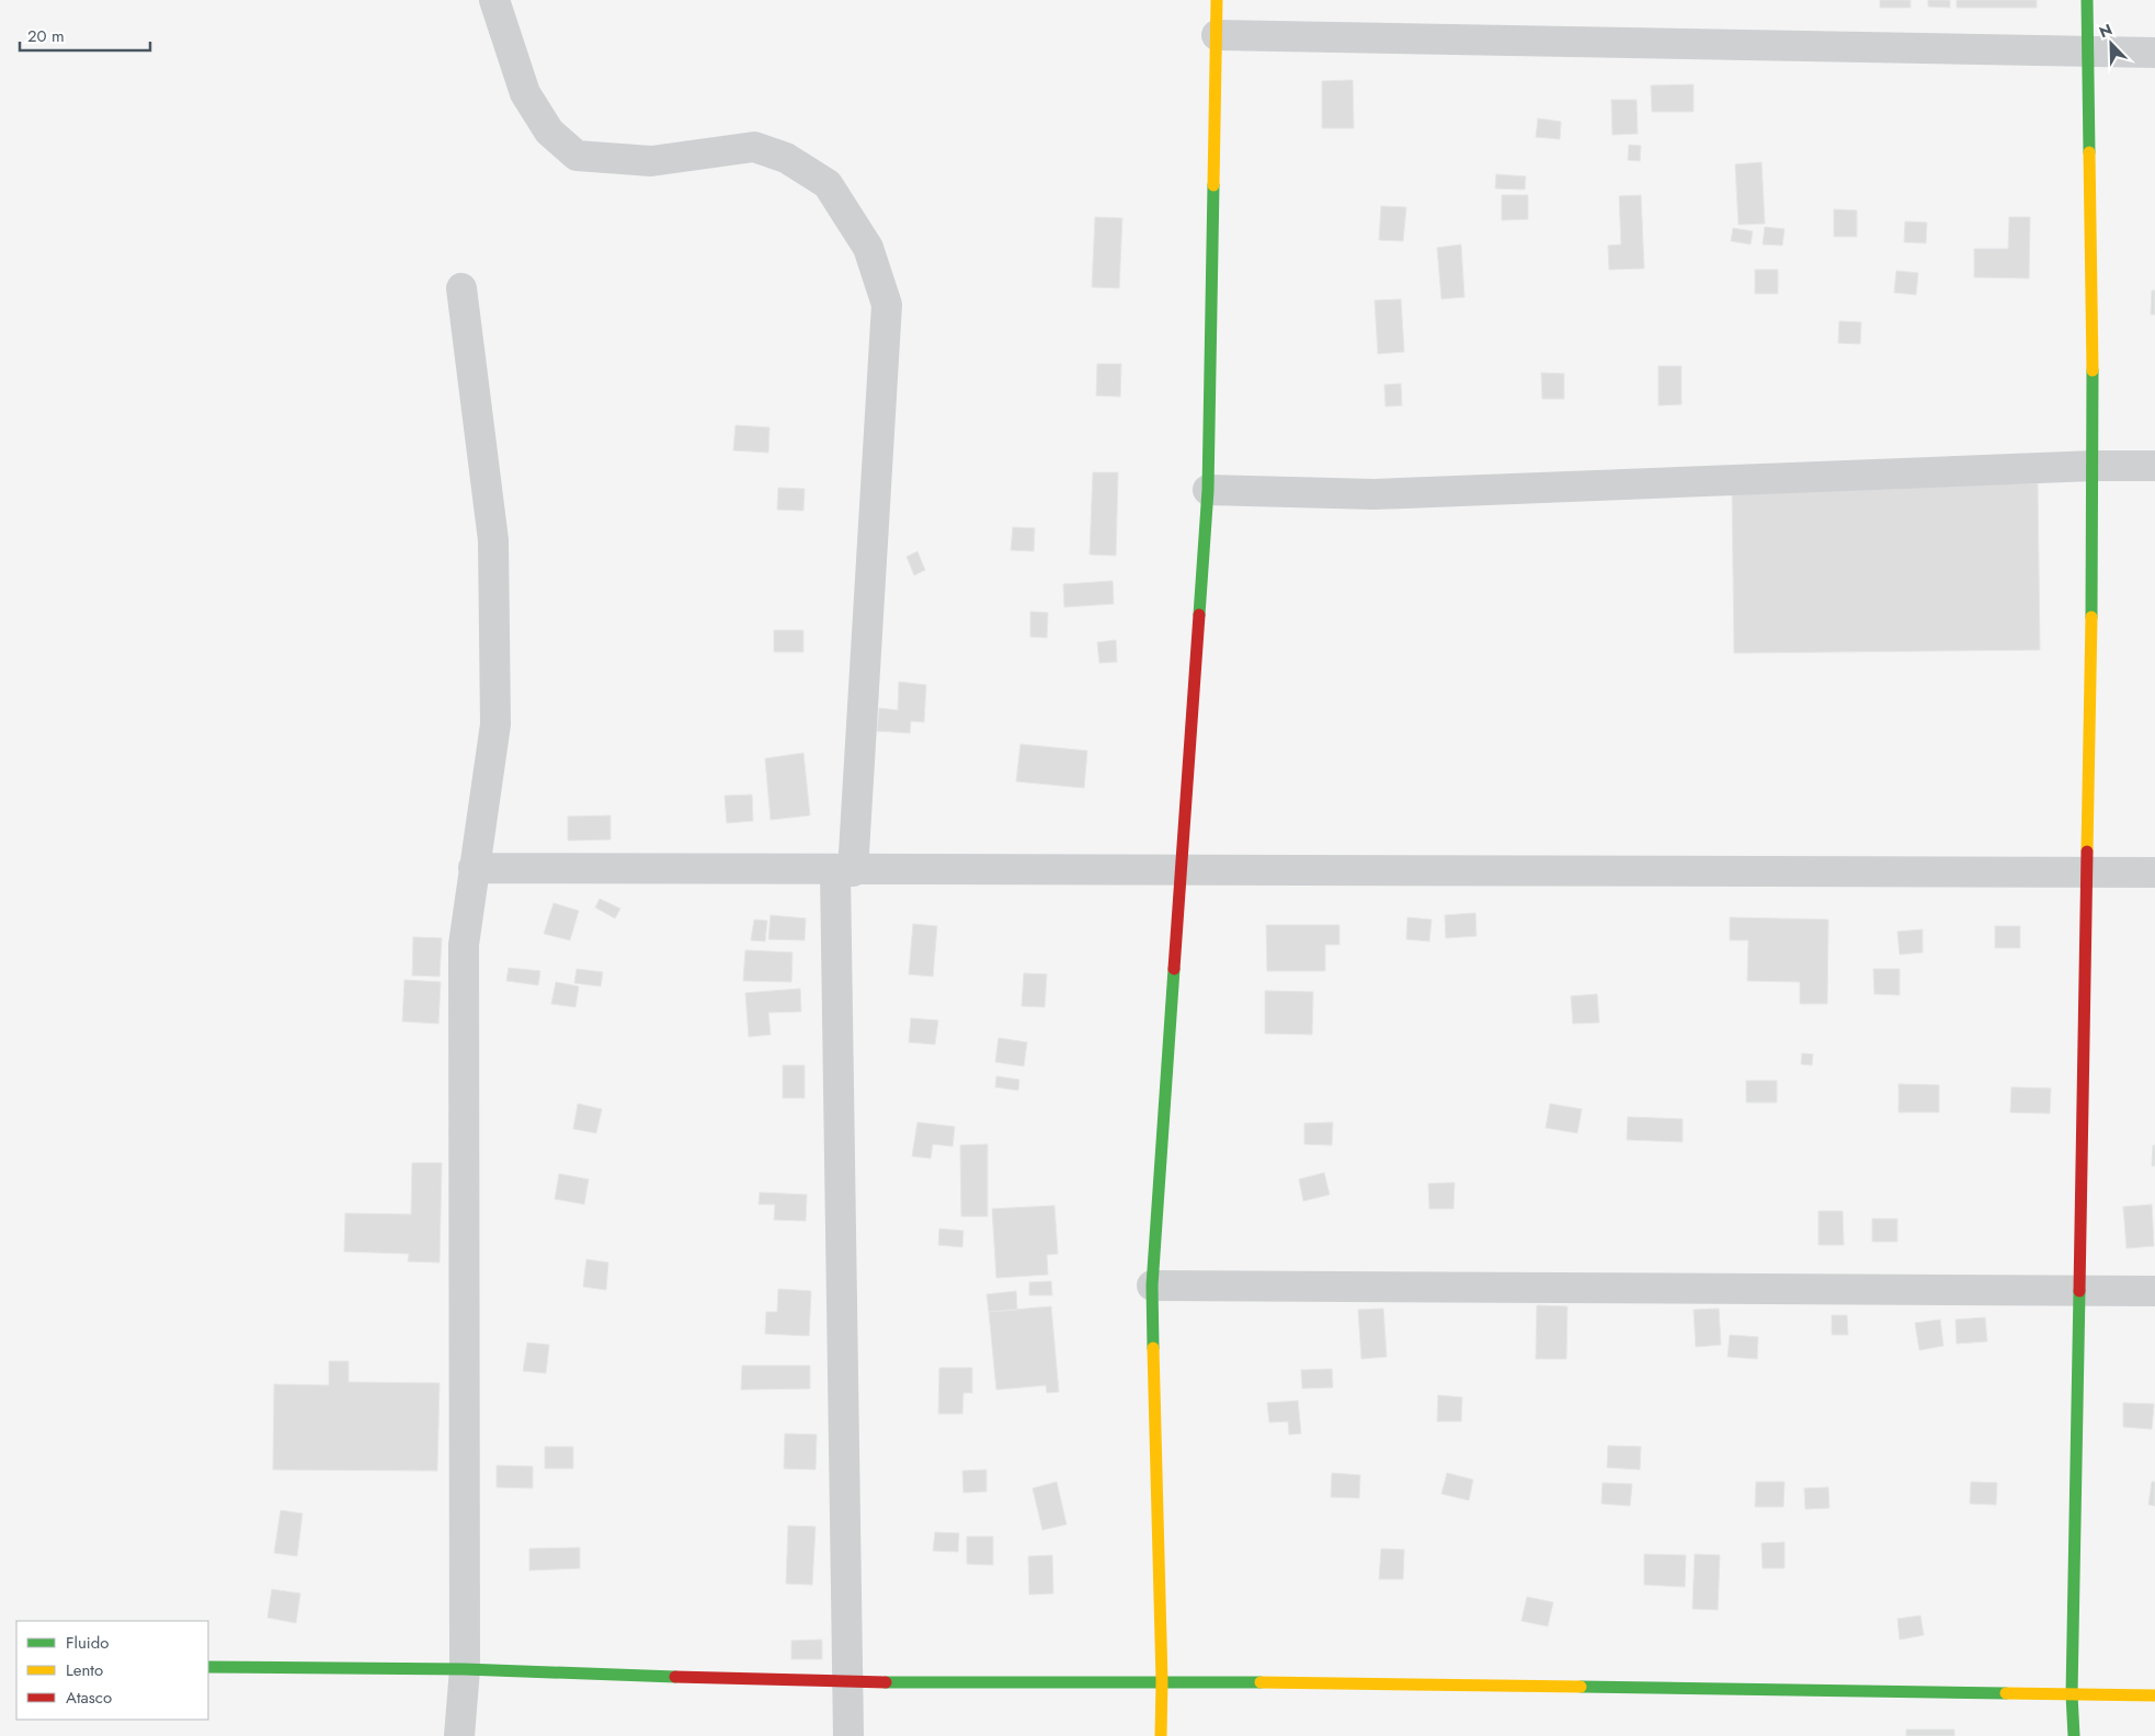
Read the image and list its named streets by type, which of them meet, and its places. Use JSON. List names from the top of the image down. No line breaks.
{"legend":["Fluido","Lento","Atasco"],"scale_bar":"20 m","north":"top left"}
